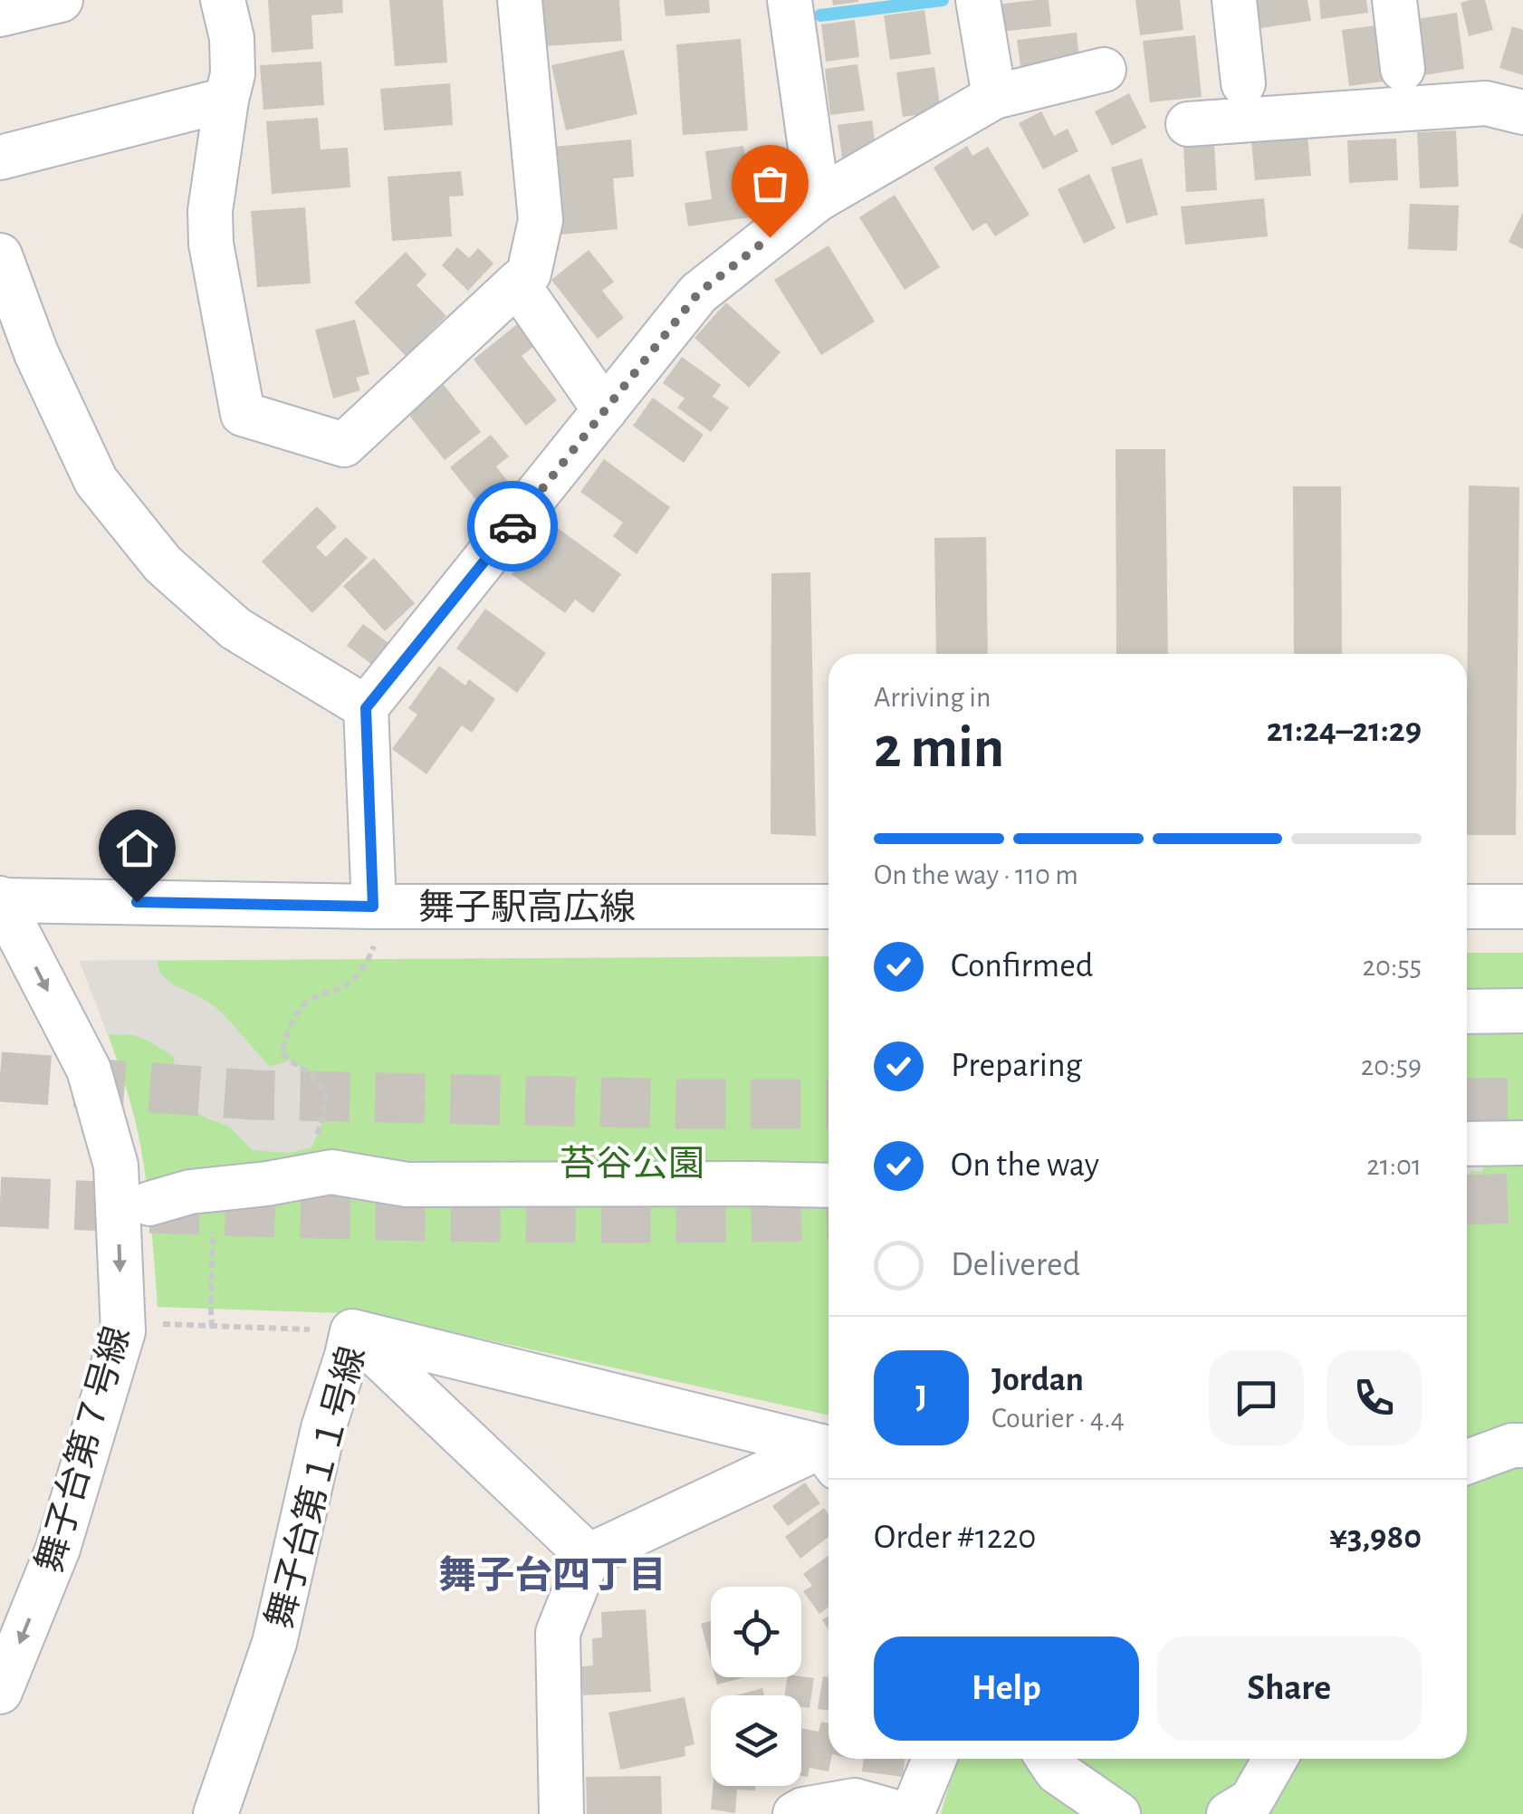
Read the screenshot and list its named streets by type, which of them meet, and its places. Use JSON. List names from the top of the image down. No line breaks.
{"streets":{"street":["舞子駅高広線","舞子台第７号線","舞子台第１１号線"]},"crossings":[["舞子駅高広線","舞子台第７号線"]],"one_way":["舞子台第７号線"],"districts":["舞子台四丁目"],"parks":["苔谷公園"],"page":{"heading":["2 min","Arriving in","21:24–21:29"],"panel":["Jordan","Courier · 4.4","Order #1220","¥3,980"],"bar":"On the way · 110 m","list":[["Confirmed","20:55"],["Preparing","20:59"],["On the way","21:01"],"Delivered"],"round":"J","buttons":["Help","Share"]}}
